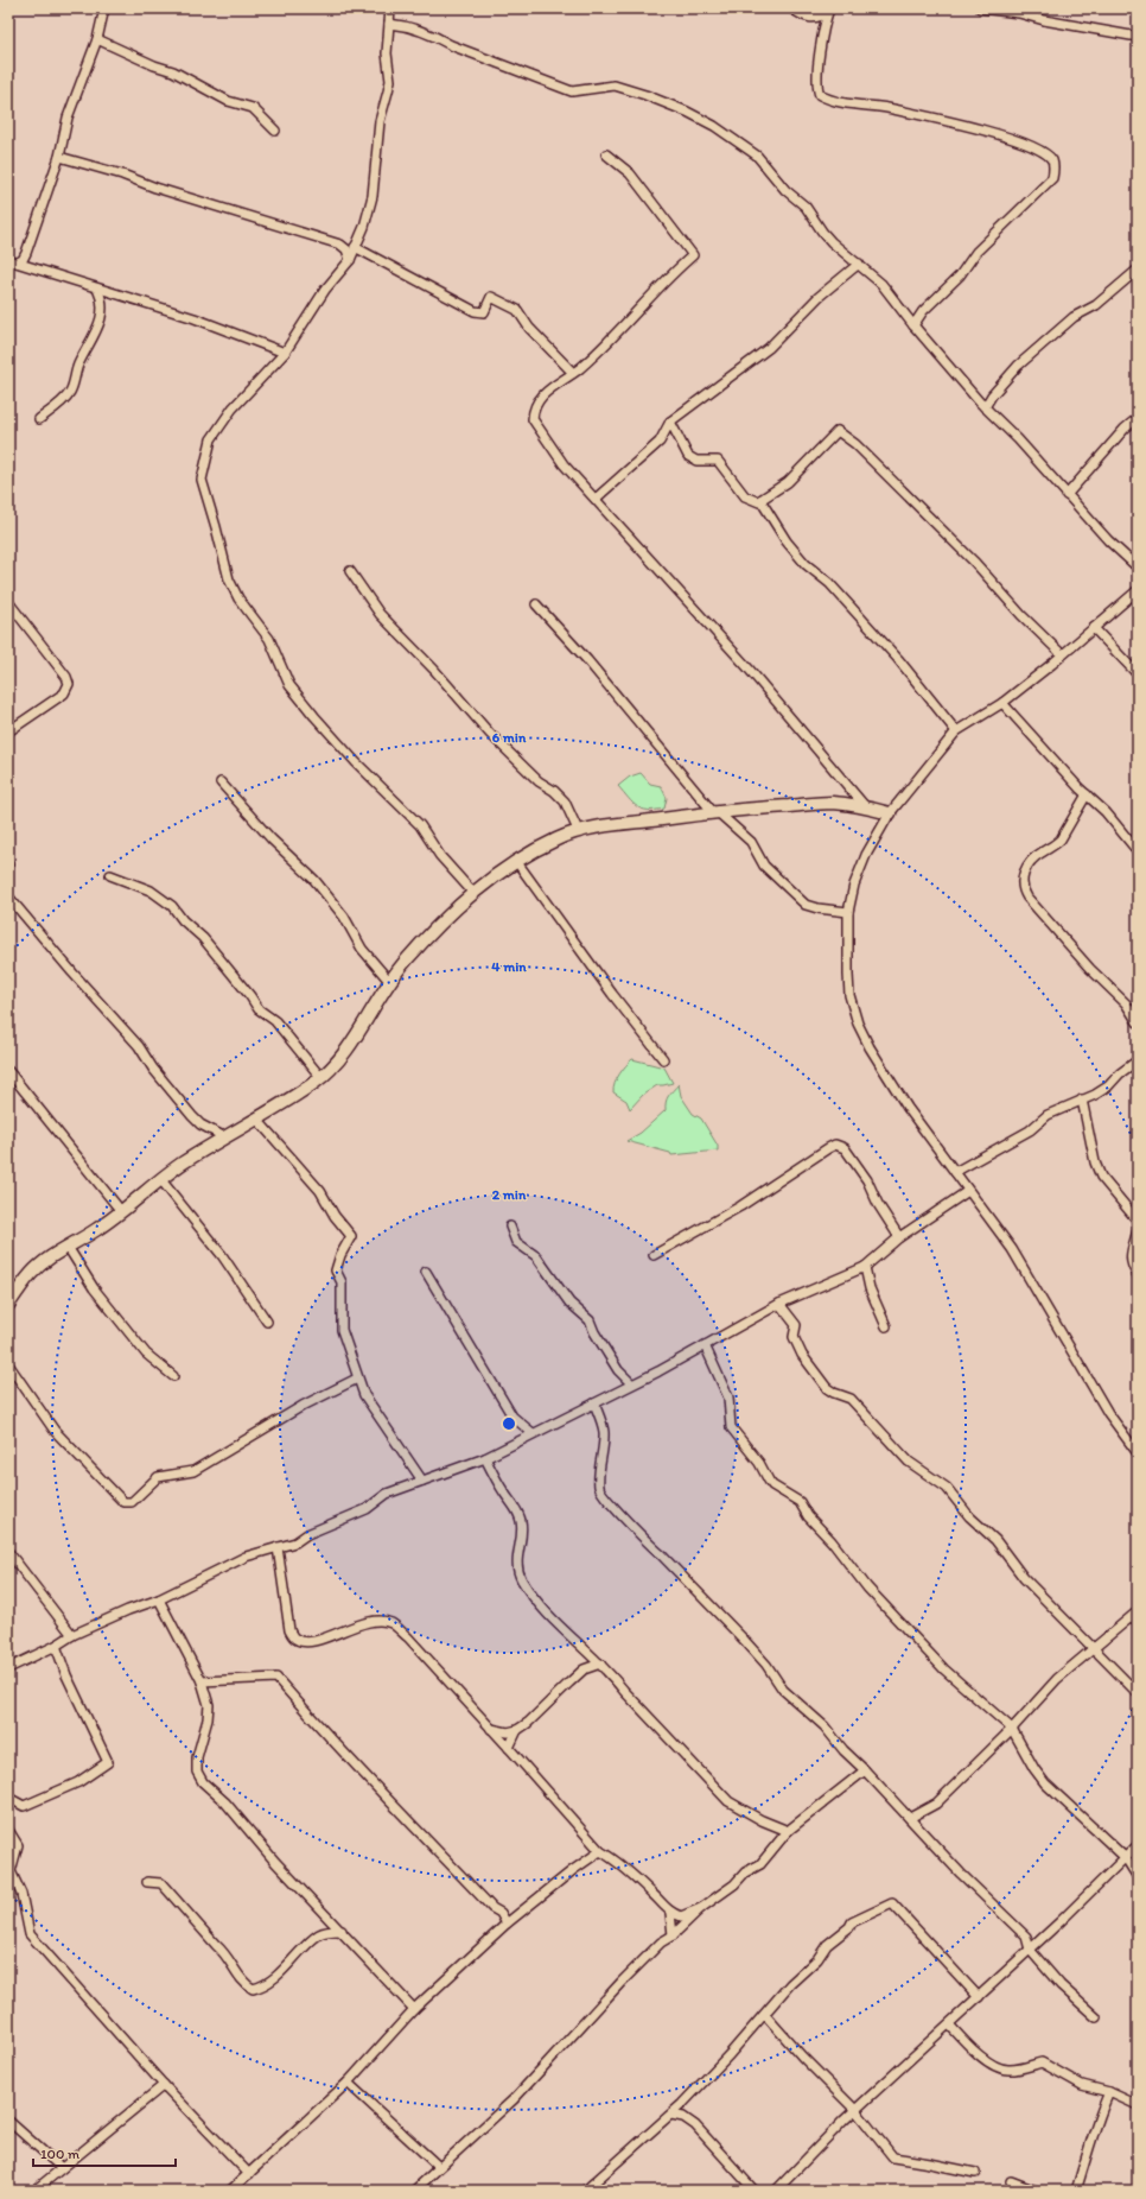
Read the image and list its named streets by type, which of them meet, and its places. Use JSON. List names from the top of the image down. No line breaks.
{"scale_bar":"100 m","rings":["6 min","4 min","2 min"]}
